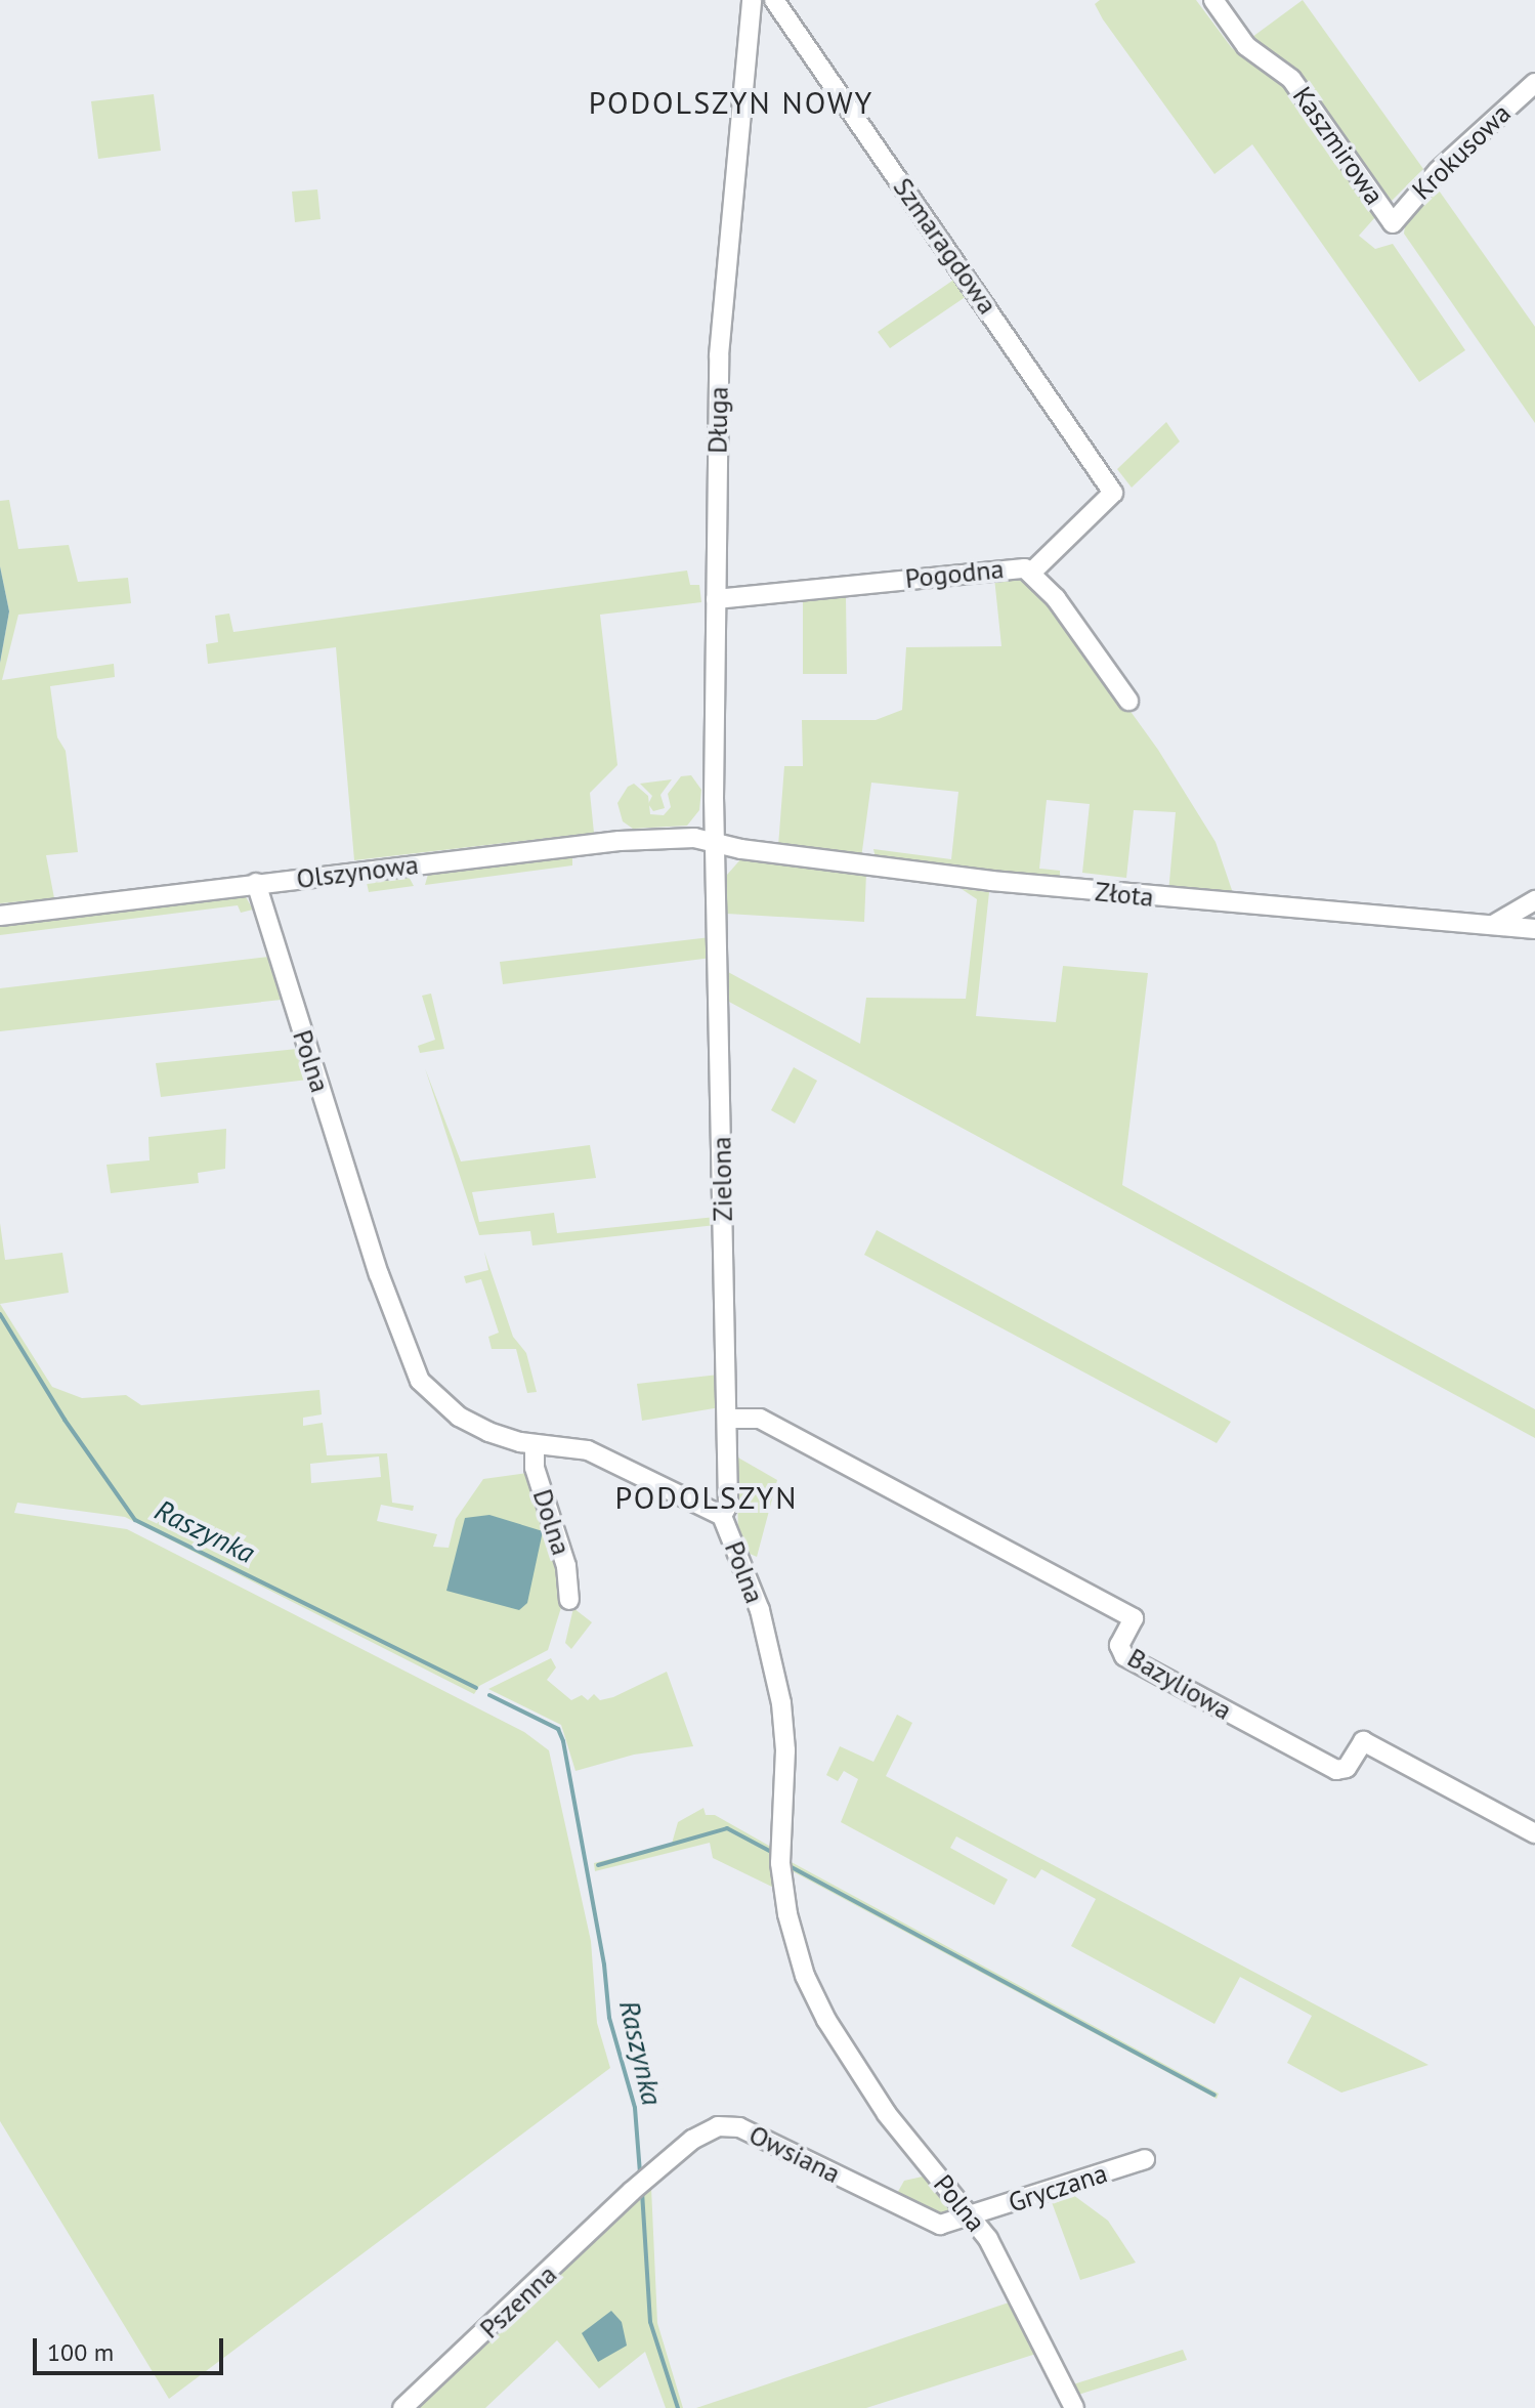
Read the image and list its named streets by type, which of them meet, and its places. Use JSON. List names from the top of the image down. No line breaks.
{"streets":{"street":["Kaszmirowa","Krokusowa","Szmaragdowa","Długa","Pogodna","Olszynowa","Złota","Polna","Zielona","Dolna","Bazyliowa","Owsiana","Gryczana","Pszenna"]},"crossings":[["Kaszmirowa","Krokusowa"],["Szmaragdowa","Pogodna"],["Długa","Pogodna"],["Długa","Olszynowa"],["Długa","Złota"],["Długa","Zielona"],["Olszynowa","Złota"],["Olszynowa","Polna"],["Olszynowa","Zielona"],["Złota","Zielona"],["Polna","Zielona"],["Polna","Dolna"],["Polna","Owsiana"],["Polna","Gryczana"],["Zielona","Bazyliowa"],["Owsiana","Gryczana"],["Owsiana","Pszenna"]],"districts":["PODOLSZYN NOWY","PODOLSZYN"],"water":["Raszynka"],"scale_bar":"100 m"}
